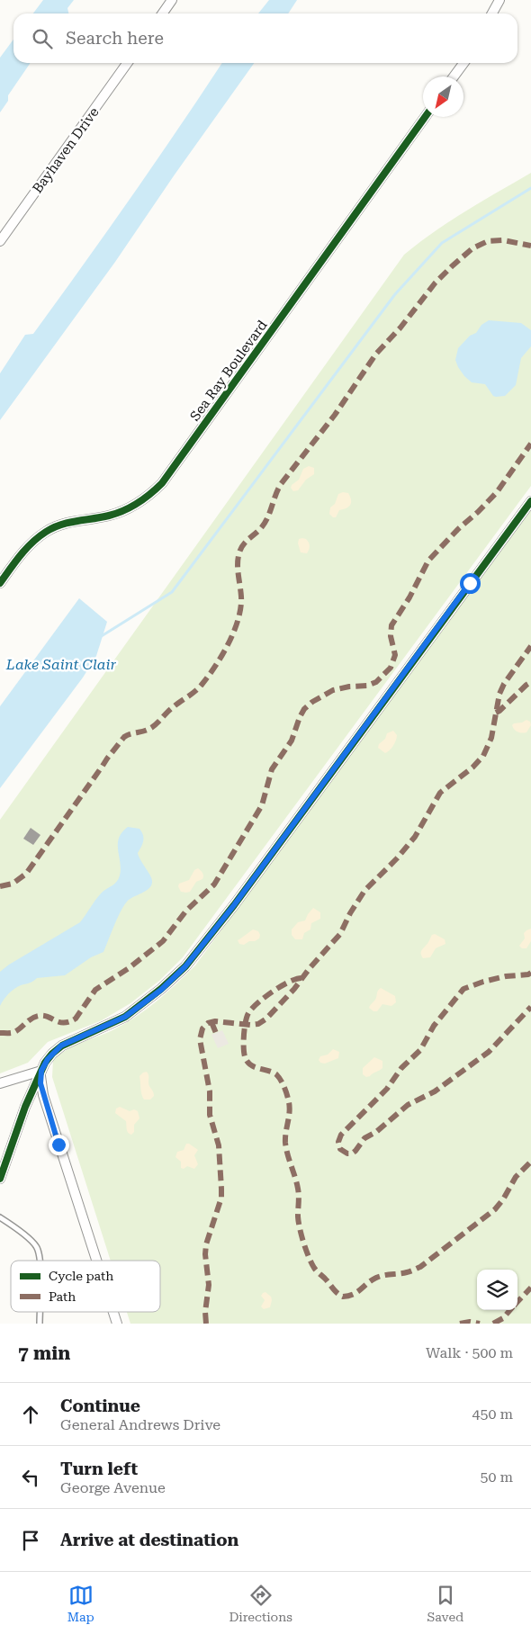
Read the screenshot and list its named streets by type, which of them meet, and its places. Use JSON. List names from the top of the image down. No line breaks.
{"streets":{"street":["Bayhaven Drive","Sea Ray Boulevard"]},"water":["Lake Saint Clair"],"legend":["Cycle path","Path"],"north":"bottom left","page":{"search":"Search here","heading":["7 min","Walk · 500 m"],"list":[["Continue","General Andrews Drive","450 m"],["Turn left","George Avenue","50 m"],"Arrive at destination"],"nav":["Map","Directions","Saved"]}}
